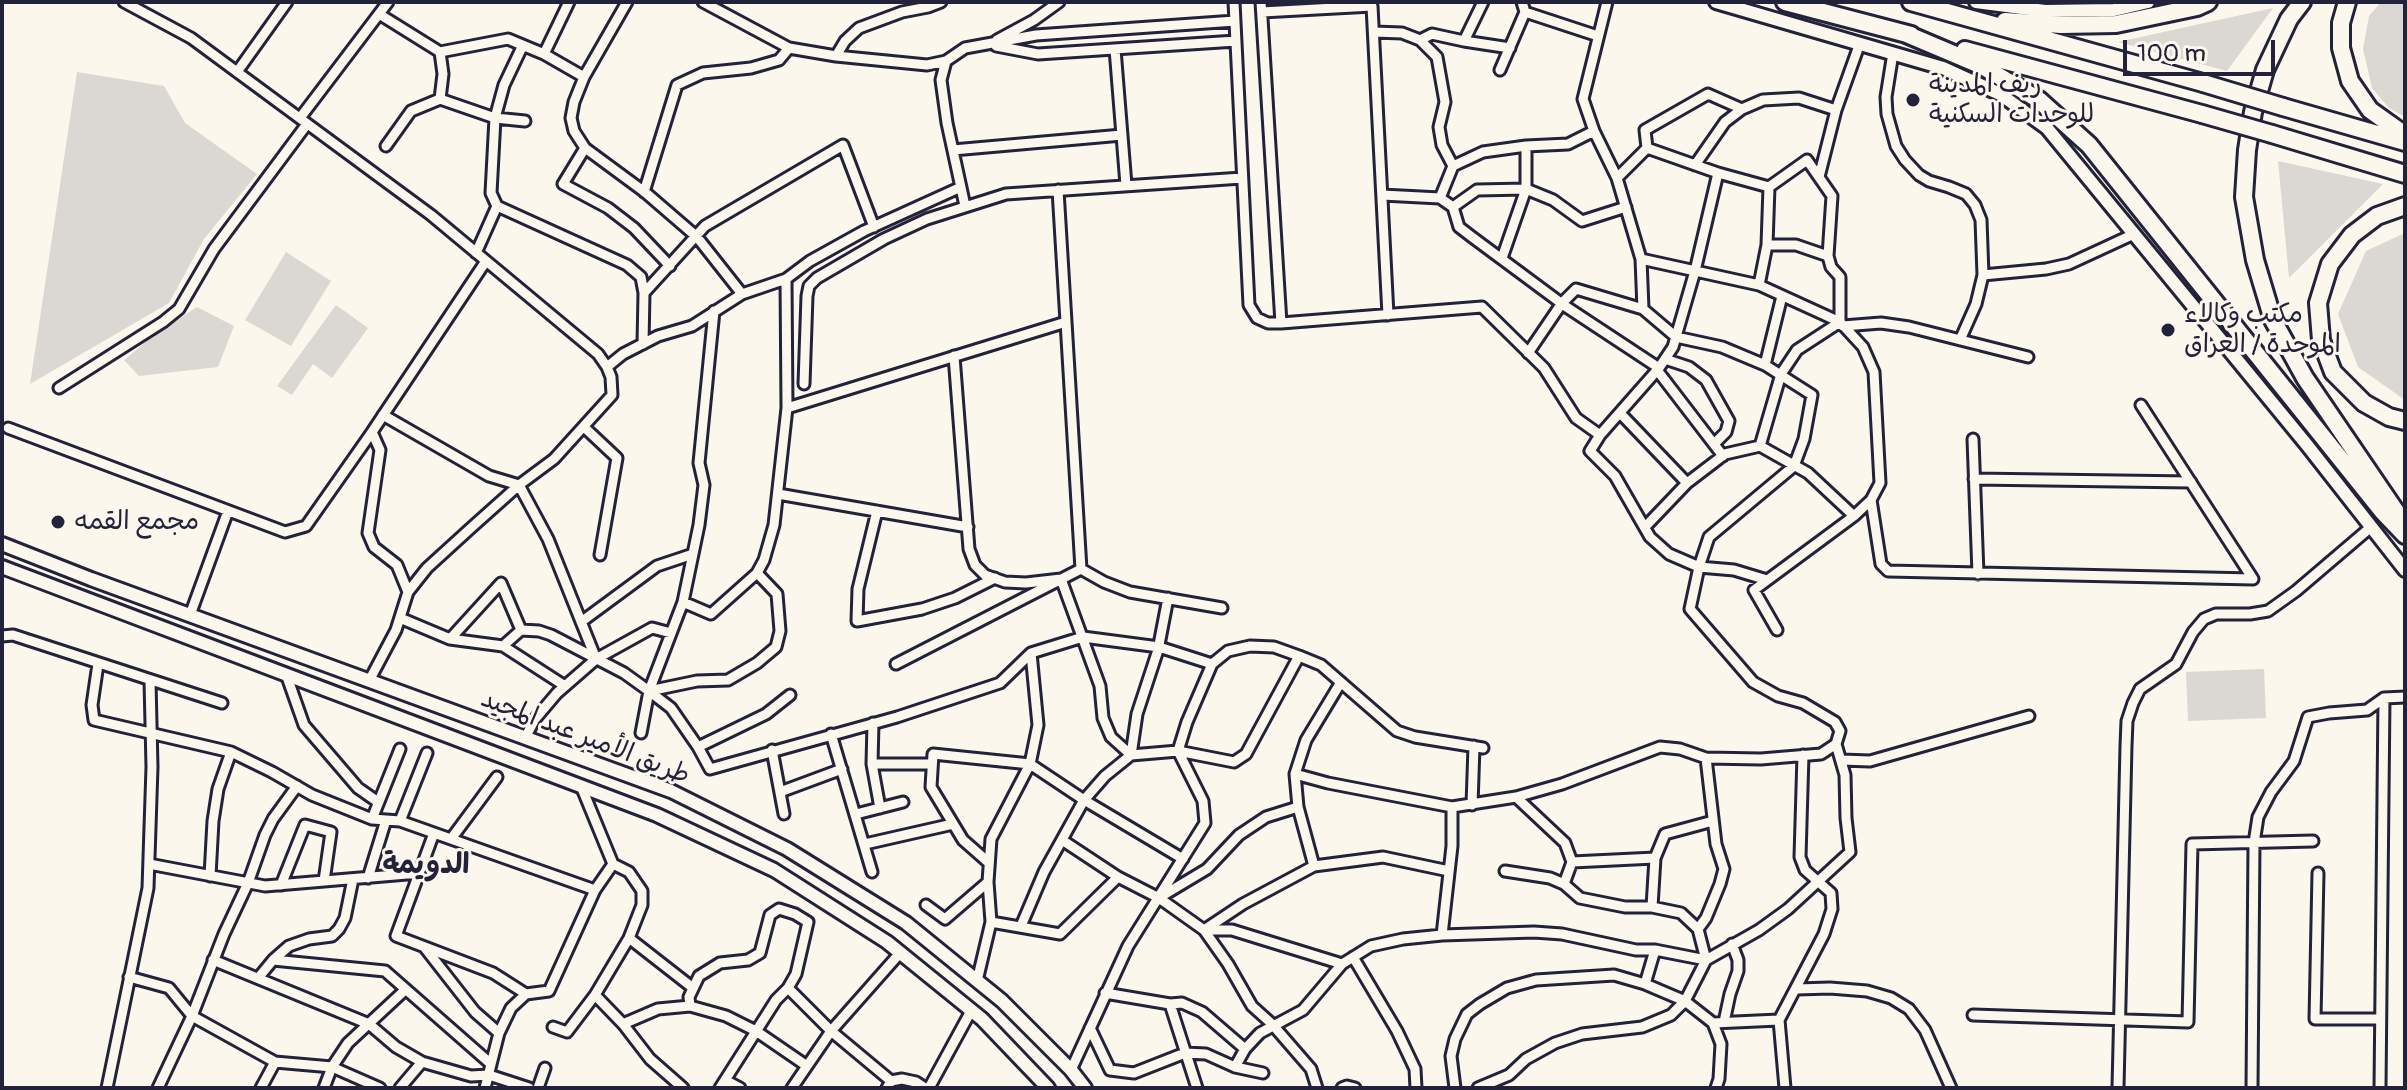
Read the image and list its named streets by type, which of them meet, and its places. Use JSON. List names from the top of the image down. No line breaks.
{"streets":{"main road":["طريق الأمير عبد المجيد"]},"districts":["الدويمة"],"places":["ريف المدينة للوحدات السكنية","مكتب وكالاء الموحدة / العراق","مجمع القمه"],"scale_bar":"100 m"}
